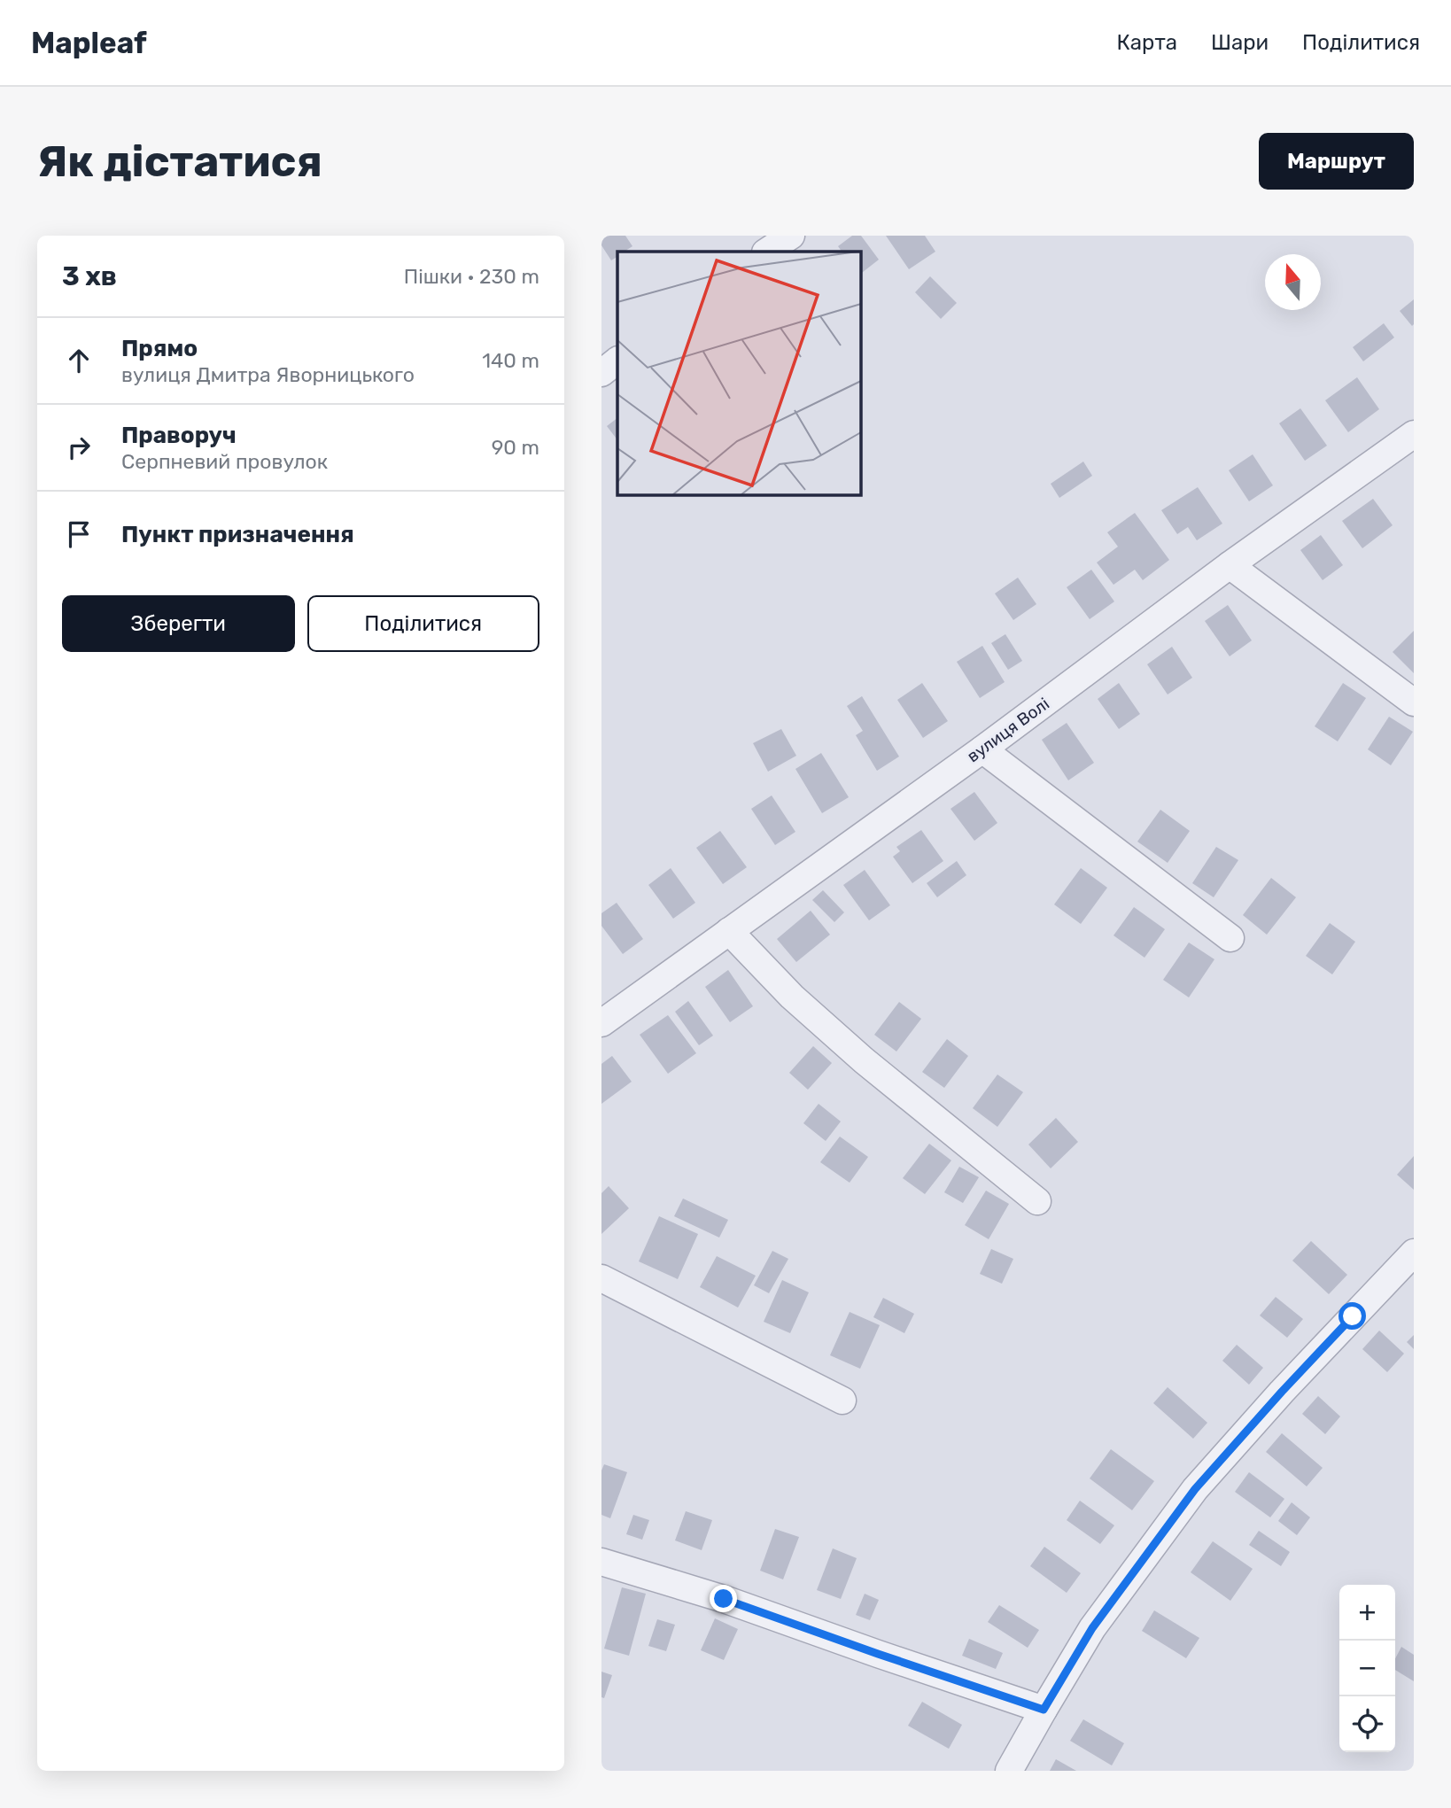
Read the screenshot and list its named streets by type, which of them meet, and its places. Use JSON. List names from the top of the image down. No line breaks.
{"streets":{"street":["вулиця Волі"]},"north":"top","page":{"header":"Mapleaf","nav":["Карта","Шари","Поділитися"],"buttons":["Маршрут",["Зберегти","Поділитися"]],"title":"Як дістатися","heading":["3 хв","Пішки · 230 m"],"list":[["Прямо","вулиця Дмитра Яворницького","140 m"],["Праворуч","Серпневий провулок","90 m"],"Пункт призначення"],"map_buttons":["+","−"]}}
